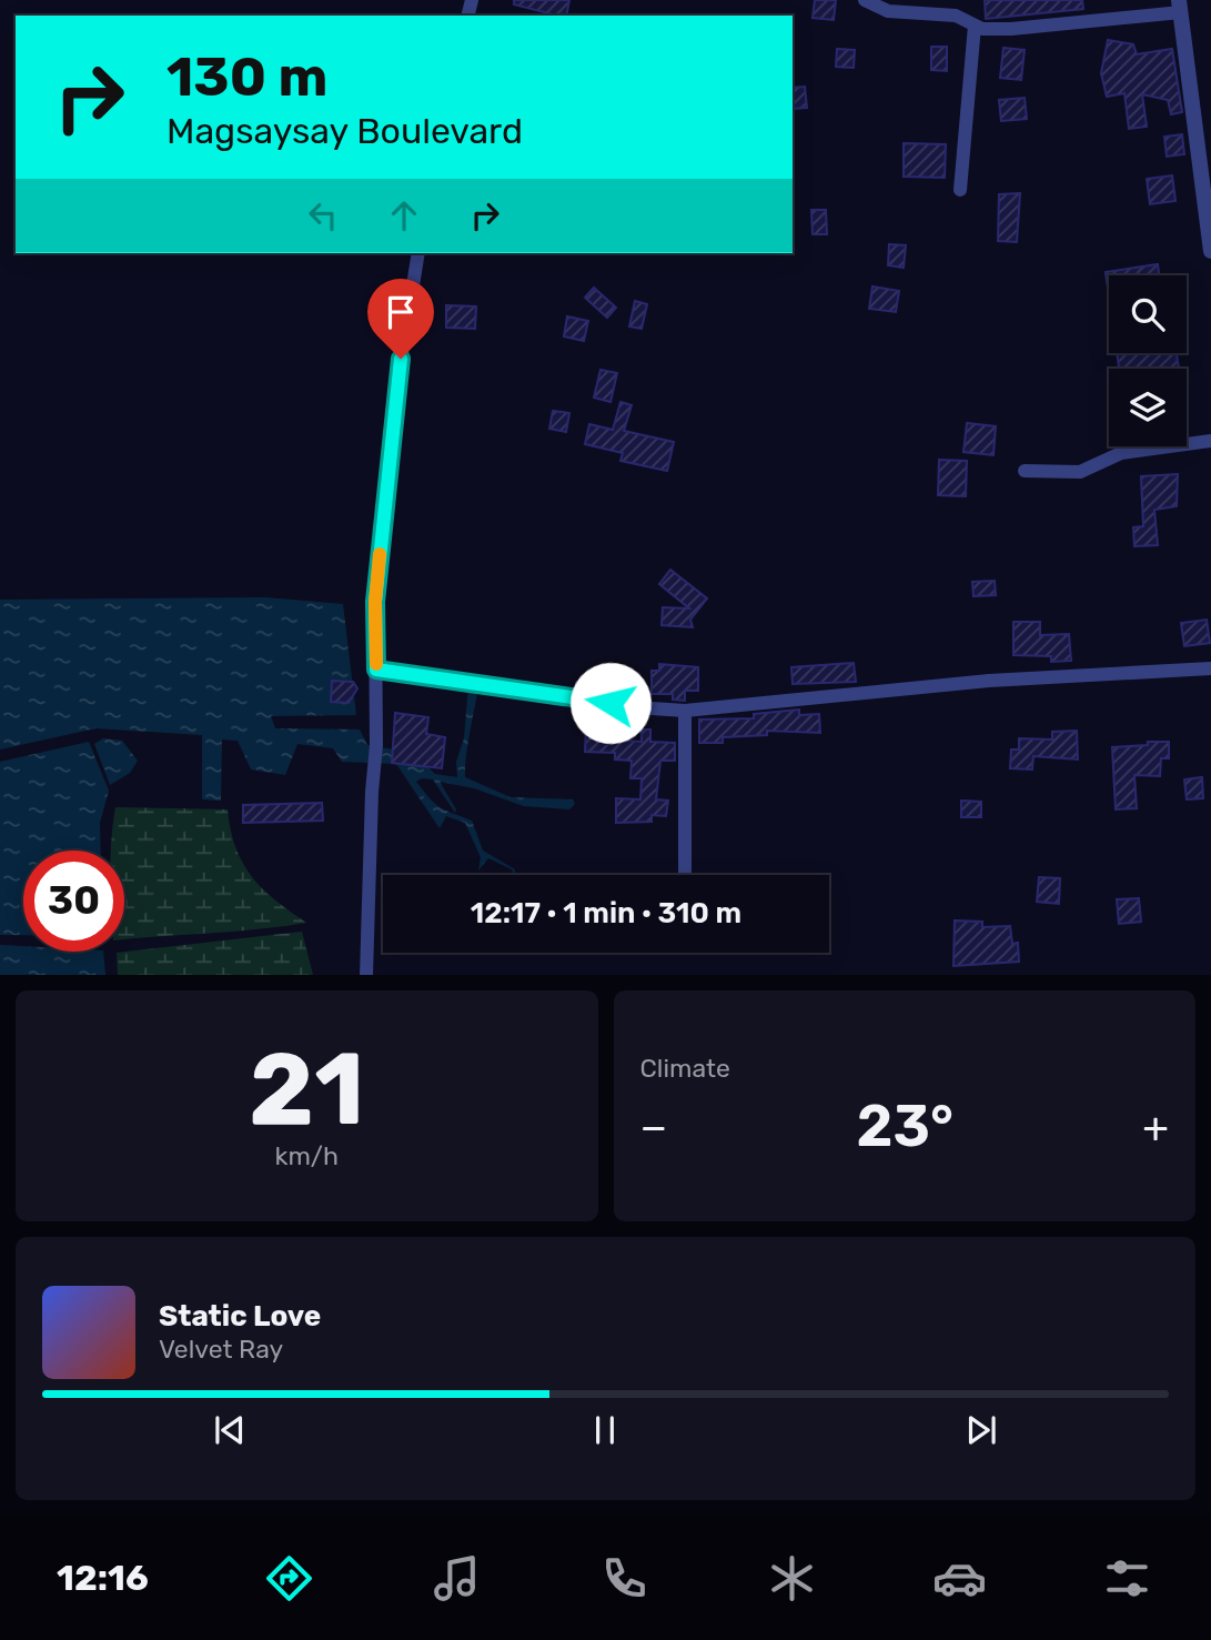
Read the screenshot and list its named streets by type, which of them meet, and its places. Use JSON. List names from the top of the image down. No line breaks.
{"page":{"turn":["130 m","Magsaysay Boulevard"],"limit":"30","trip":"12:17 · 1 min · 310 m","tile":[["21","km/h"],"Climate"],"heat":["−","23°","+"],"song":["Static Love","Velvet Ray"],"tabs":"12:16"}}
